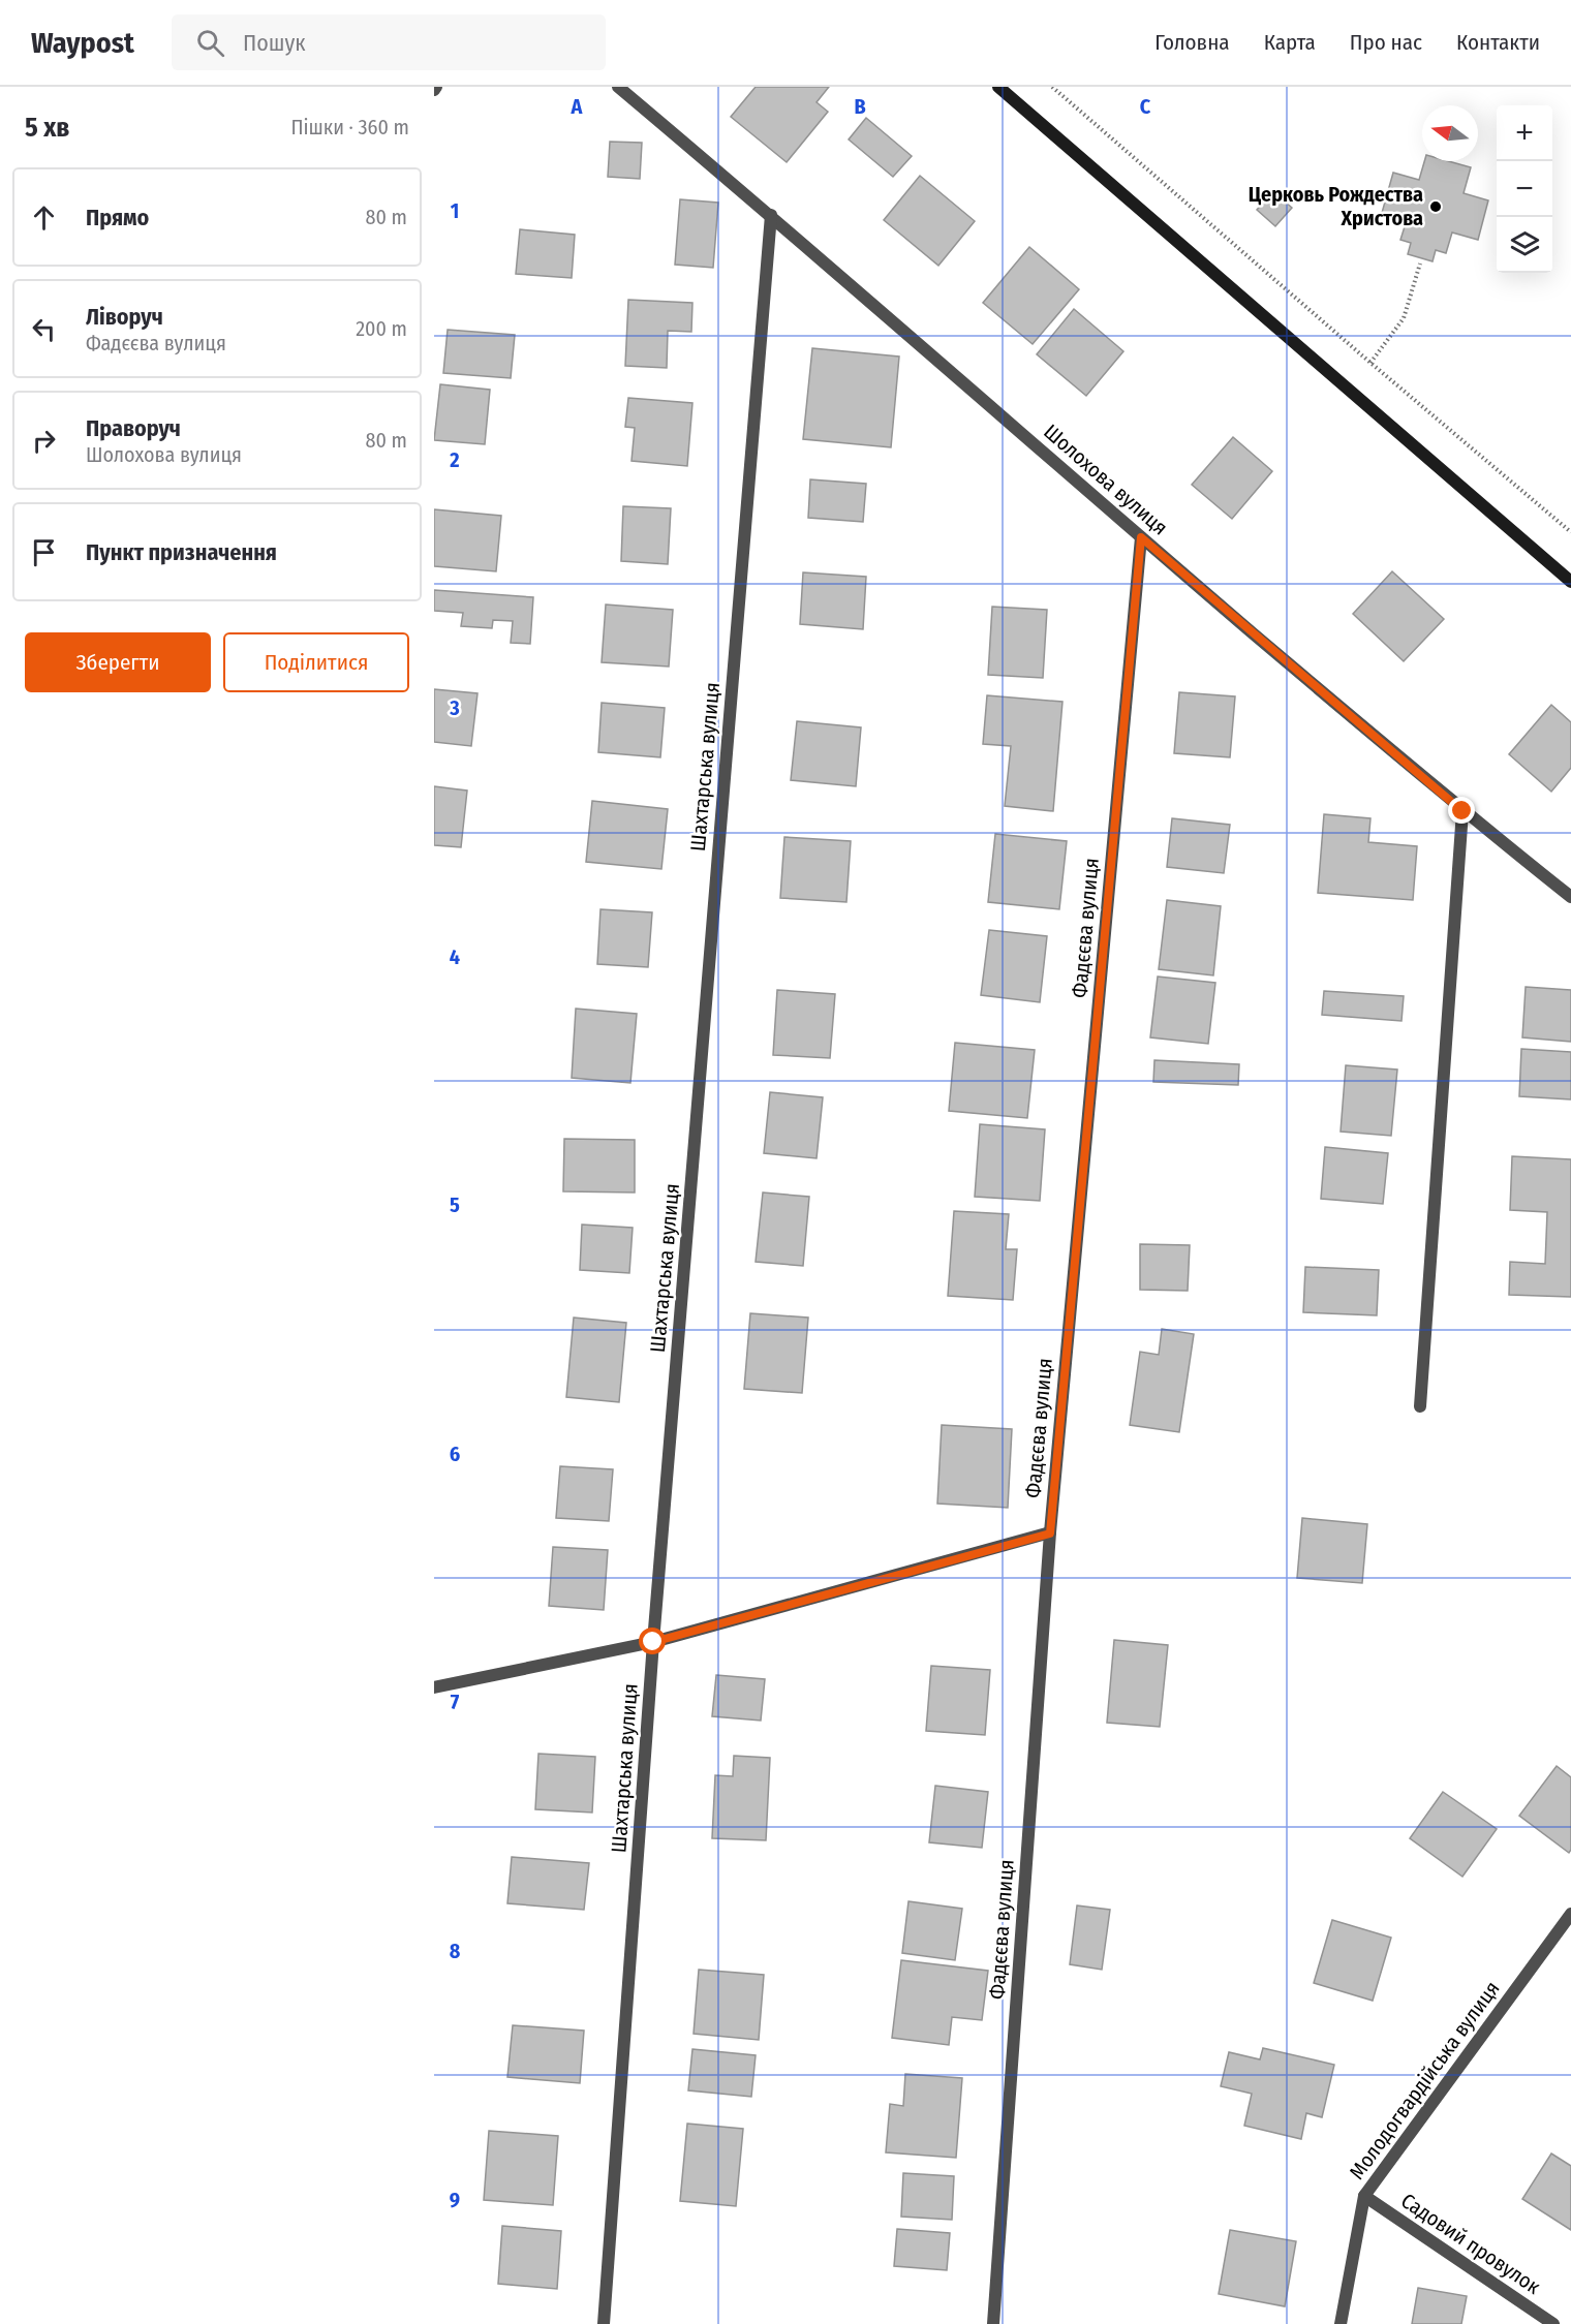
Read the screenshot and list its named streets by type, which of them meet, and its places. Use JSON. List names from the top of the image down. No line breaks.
{"streets":{"street":["Шолохова вулиця","Шахтарська вулиця","Фадєєва вулиця","Молодогвардійська вулиця","Садовий провулок"]},"crossings":[["Шолохова вулиця","Шахтарська вулиця"],["Шолохова вулиця","Фадєєва вулиця"],["Молодогвардійська вулиця","Садовий провулок"]],"places":["Церковь Рождества Христова"],"north":"left","page":{"header":"Waypost","search":"Пошук","nav":["Головна","Карта","Про нас","Контакти"],"heading":["5 хв","Пішки · 360 m"],"map_buttons":["+","−"],"list":[["Прямо","80 m"],["Ліворуч","Фадєєва вулиця","200 m"],["Праворуч","Шолохова вулиця","80 m"],"Пункт призначення"],"buttons":["Зберегти","Поділитися"]},"grid":{"columns":["A","B","C"],"rows":["1","2","3","4","5","6","7","8","9"]}}
